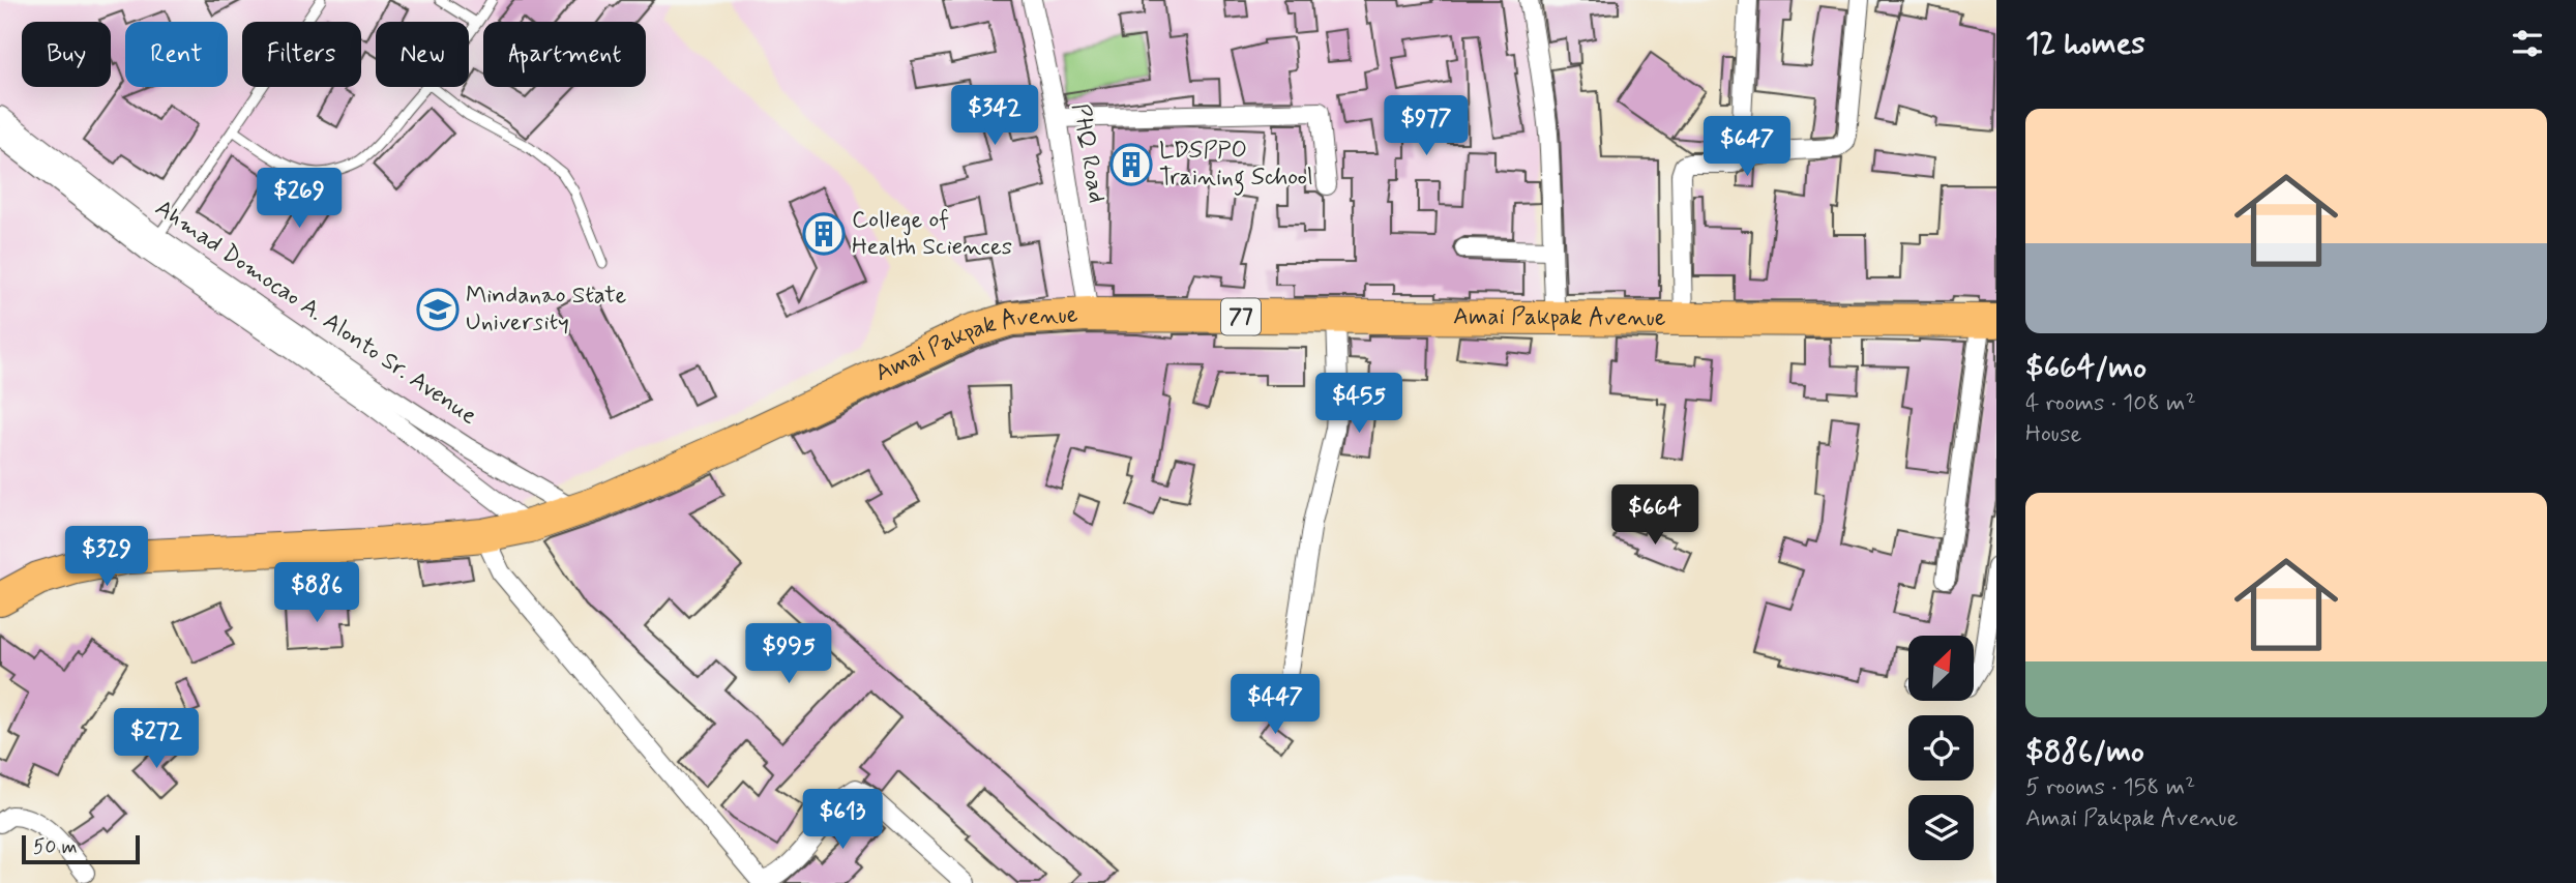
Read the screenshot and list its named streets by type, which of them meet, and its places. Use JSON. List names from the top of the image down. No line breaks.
{"streets":{"highway":["77","Amai Pakpak Avenue"],"street":["PHQ Road","Ahmad Domocao A. Alonto Sr. Avenue"]},"crossings":[["PHQ Road","Amai Pakpak Avenue"],["Ahmad Domocao A. Alonto Sr. Avenue","Amai Pakpak Avenue"]],"places":{"building":["LDSPPO Training School","College of Health Sciences"],"school or university":["Mindanao State University"]},"scale_bar":"50 m","north":"top right","page":{"heading":"12 homes","chip":["Buy","Rent","Filters","New","Apartment"],"price":["$342","$977","$647","$269","$455","$664","$329","$886","$995","$447","$272","$613"],"list":[{"name":"$664/mo","note":"4 rooms · 108 m² · House"},{"name":"$886/mo","note":"5 rooms · 158 m² · Amai Pakpak Avenue"}],"scale":"50 m"}}
